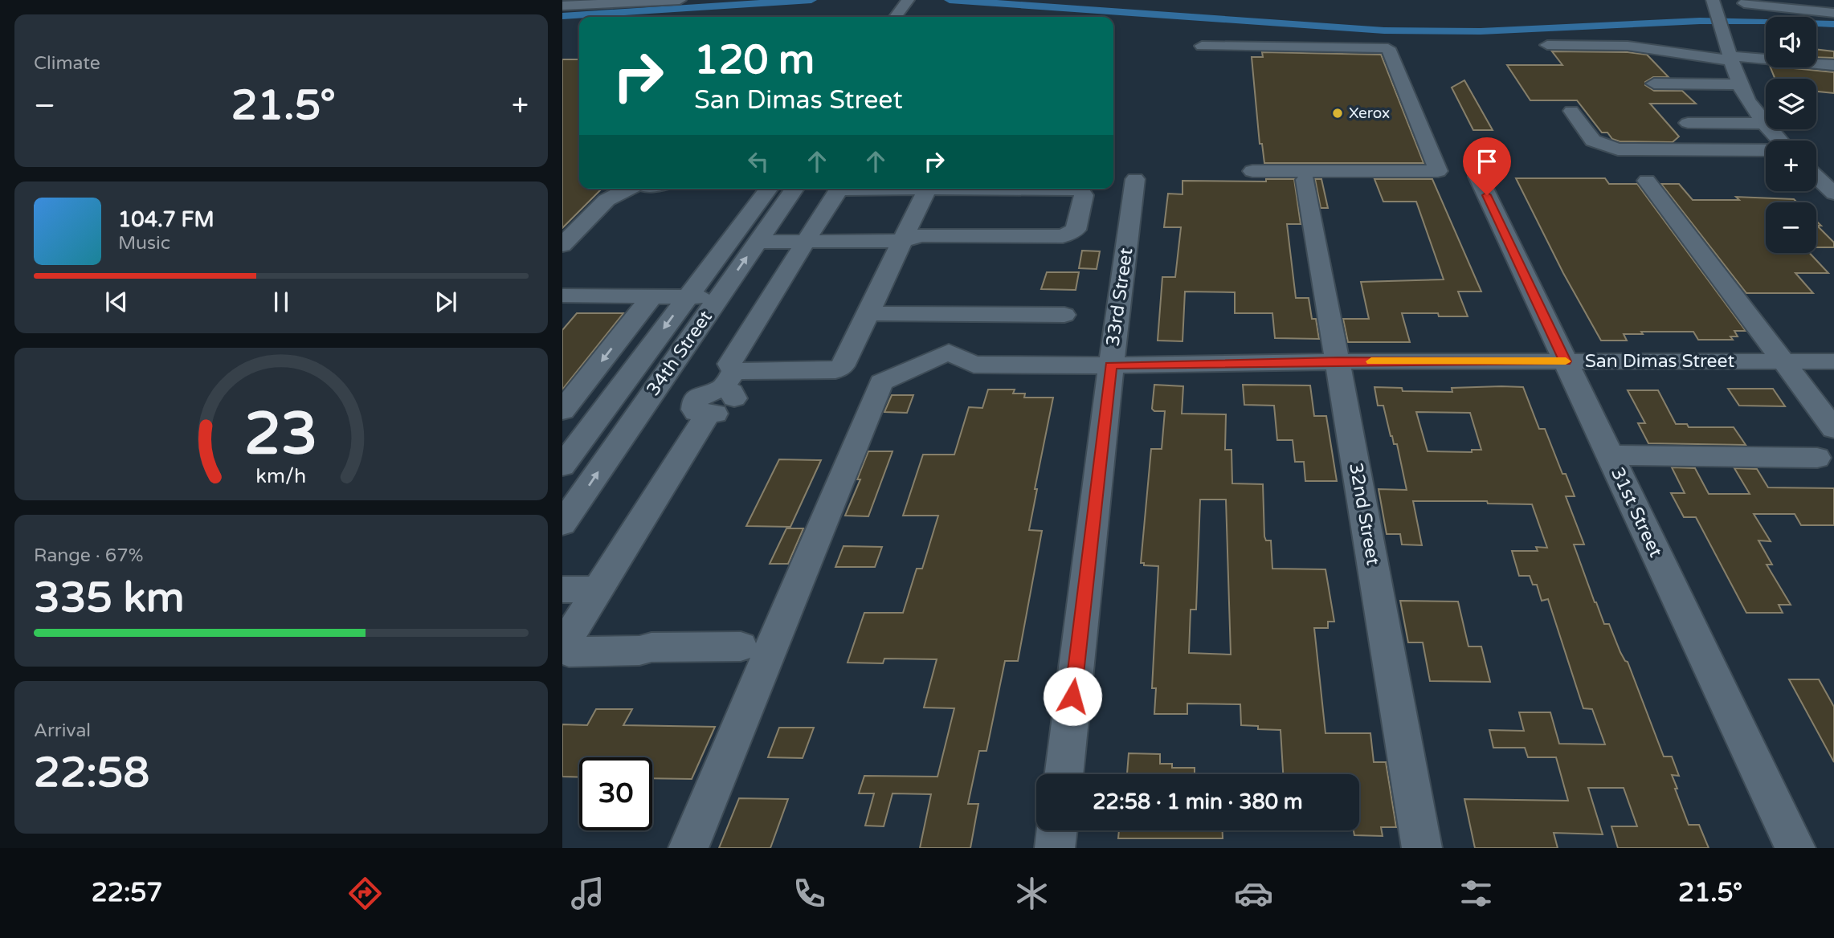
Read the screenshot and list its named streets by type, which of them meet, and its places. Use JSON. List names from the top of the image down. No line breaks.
{"streets":{"street":["33rd Street","34th Street","San Dimas Street","31st Street","32nd Street"]},"crossings":[["33rd Street","San Dimas Street"],["San Dimas Street","31st Street"],["San Dimas Street","32nd Street"]],"places":["Xerox"],"page":{"tile":["Climate",["Range · 67%","335 km"],["Arrival","22:58"]],"map_buttons":["+","−"],"turn":["120 m","San Dimas Street"],"heat":["−","21.5°","+"],"song":["104.7 FM","Music"],"limit":"30","trip":"22:58 · 1 min · 380 m","tabs":["22:57","21.5°"],"gauge":["23","km/h"]}}
